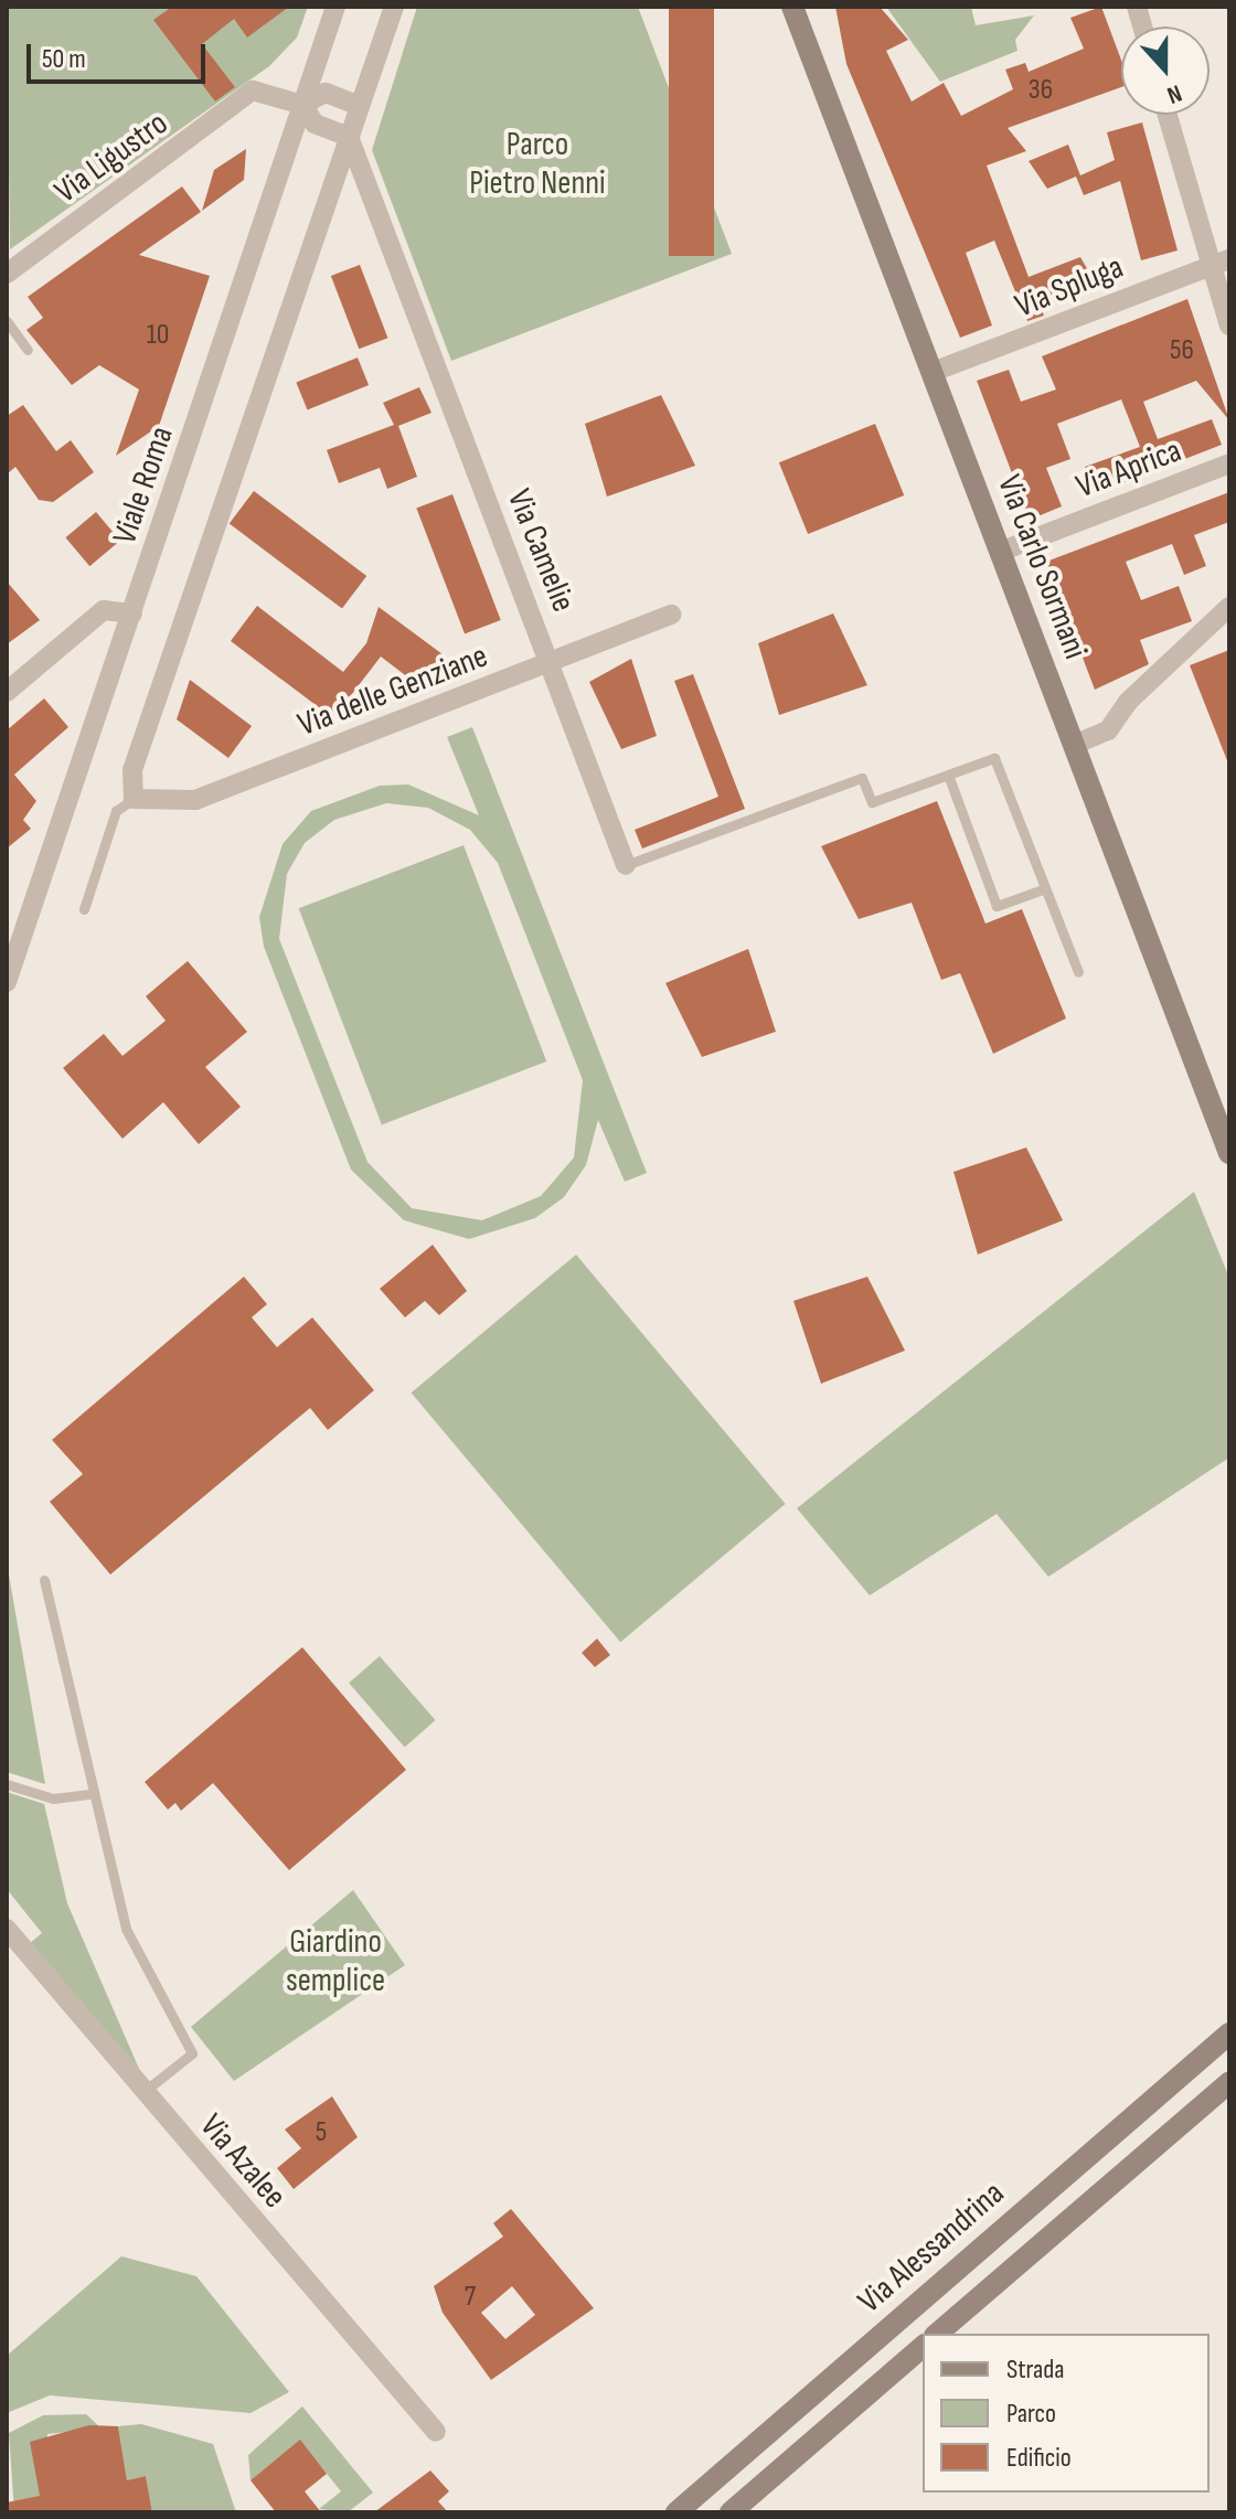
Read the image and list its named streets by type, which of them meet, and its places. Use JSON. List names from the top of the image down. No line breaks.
{"streets":{"street":["Via Ligustro","Via Spluga","Via Aprica","Viale Roma","Via Camelie","Via Carlo Sormani","Via delle Genziane","Via Azalee","Via Alessandrina"]},"crossings":[["Via Ligustro","Viale Roma"],["Via Spluga","Via Carlo Sormani"],["Via Aprica","Via Carlo Sormani"],["Via Camelie","Via delle Genziane"]],"parks":["Parco Pietro Nenni","Giardino semplice"],"house_numbers":["36","10","56","5","7"],"legend":["Strada","Parco","Edificio"],"scale_bar":"50 m","north":"bottom"}
